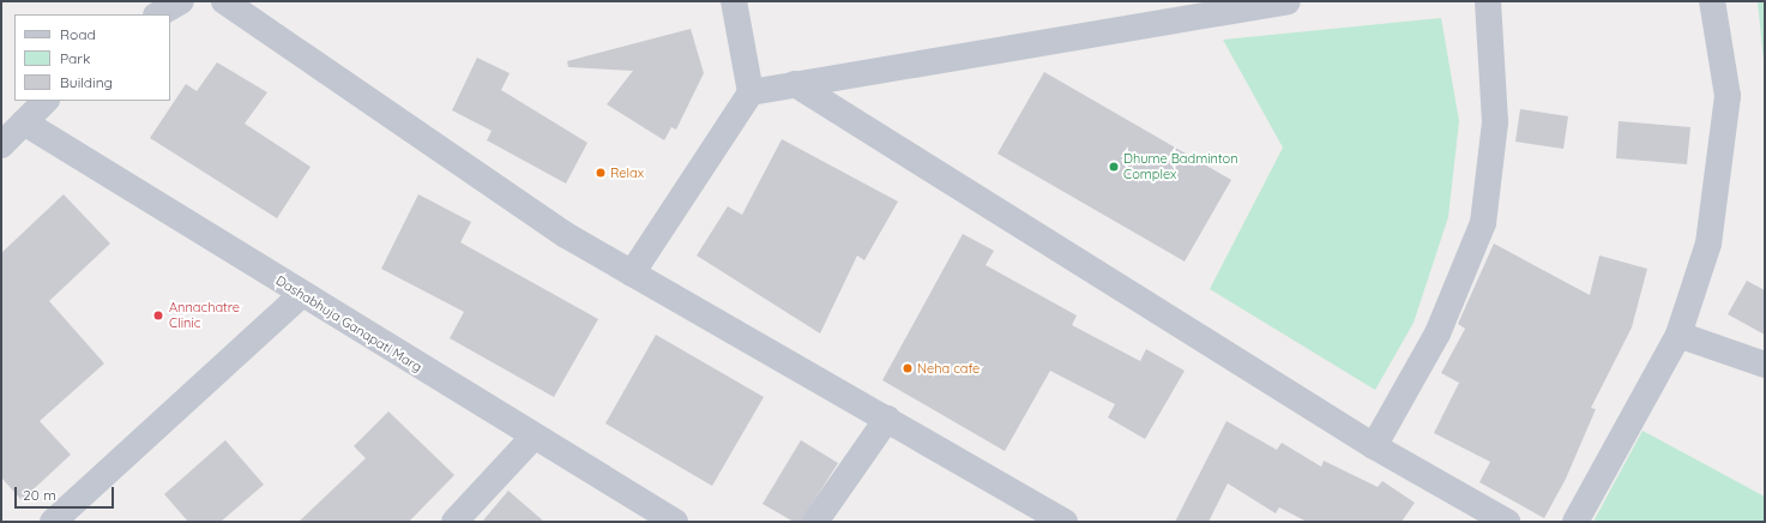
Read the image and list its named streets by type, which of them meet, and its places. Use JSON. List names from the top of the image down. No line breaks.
{"streets":{"street":["Dashabhuja Ganapati Marg"]},"places":["Dhume Badminton Complex","Relax","Annachatre Clinic","Neha cafe"],"legend":["Road","Park","Building"],"scale_bar":"20 m"}
